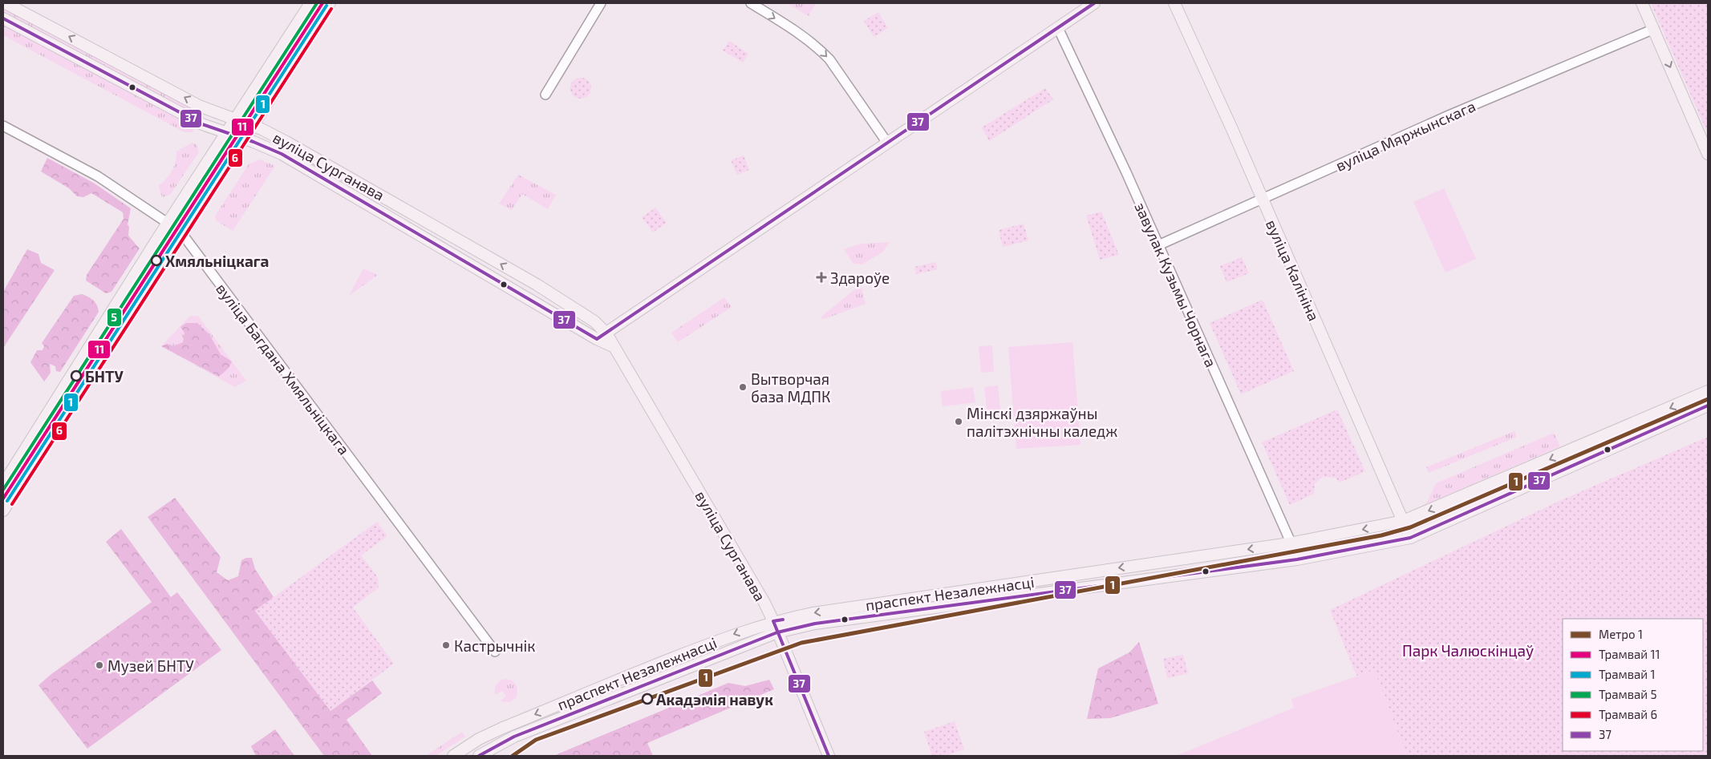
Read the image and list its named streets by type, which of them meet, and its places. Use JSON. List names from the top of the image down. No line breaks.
{"streets":{"main road":["вуліца Сурганава","вуліца Калініна","праспект Незалежнасці"],"street":["вуліца Мяржынскага","завулак Кузьмы Чорнага","вуліца Багдана Хмяльніцкага"]},"crossings":[["вуліца Мяржынскага","вуліца Калініна"],["вуліца Мяржынскага","завулак Кузьмы Чорнага"],["вуліца Сурганава","праспект Незалежнасці"],["вуліца Калініна","праспект Незалежнасці"],["завулак Кузьмы Чорнага","праспект Незалежнасці"]],"parks":["Парк Чалюскінцаў"],"places":{"other":["Хмяльніцкага","БНТУ","Вытворчая база МДПК","Мінскі дзяржаўны палітэхнічны каледж","Кастрычнік","Музей БНТУ","Акадэмія навук"],"health":["Здароўе"]},"lines":["tram line 11","tram line 5","transit line 37","tram line 1","tram line 6","metro line 1"],"legend":["Метро 1","Трамвай 11","Трамвай 1","Трамвай 5","Трамвай 6","37"]}
